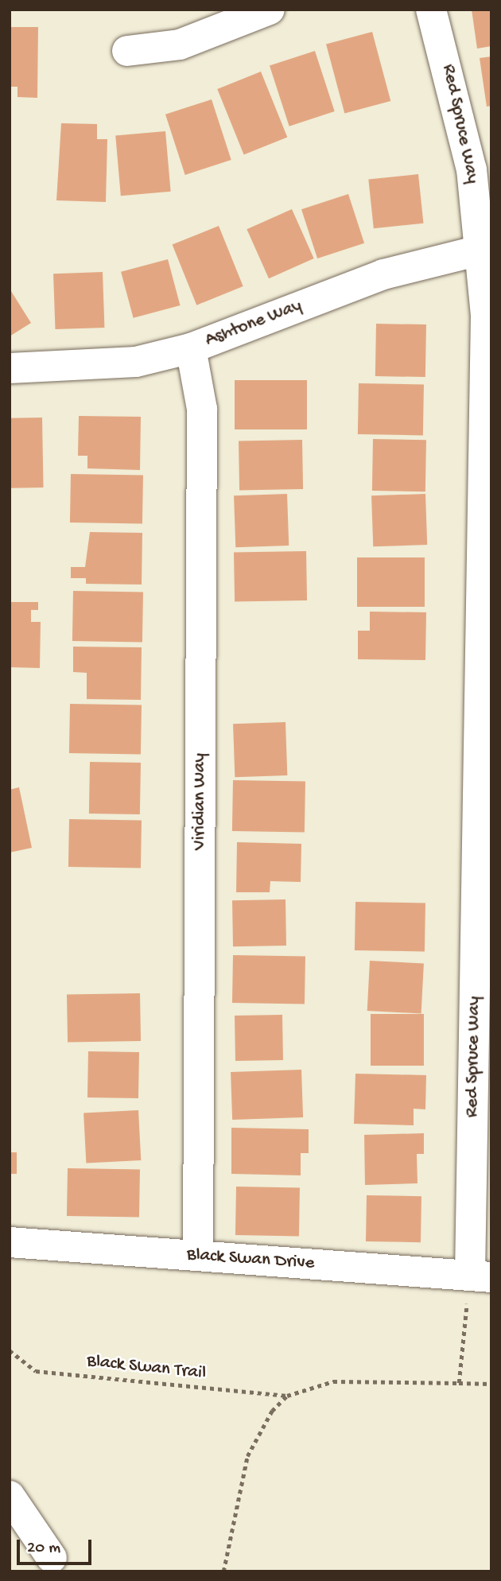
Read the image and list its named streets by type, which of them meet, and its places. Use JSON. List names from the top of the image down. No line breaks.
{"streets":{"street":["Red Spruce Way","Ashtone Way","Viridian Way","Black Swan Drive"],"path":["Black Swan Trail"]},"crossings":[["Red Spruce Way","Ashtone Way"],["Red Spruce Way","Black Swan Drive"],["Ashtone Way","Viridian Way"],["Viridian Way","Black Swan Drive"]],"scale_bar":"20 m"}
